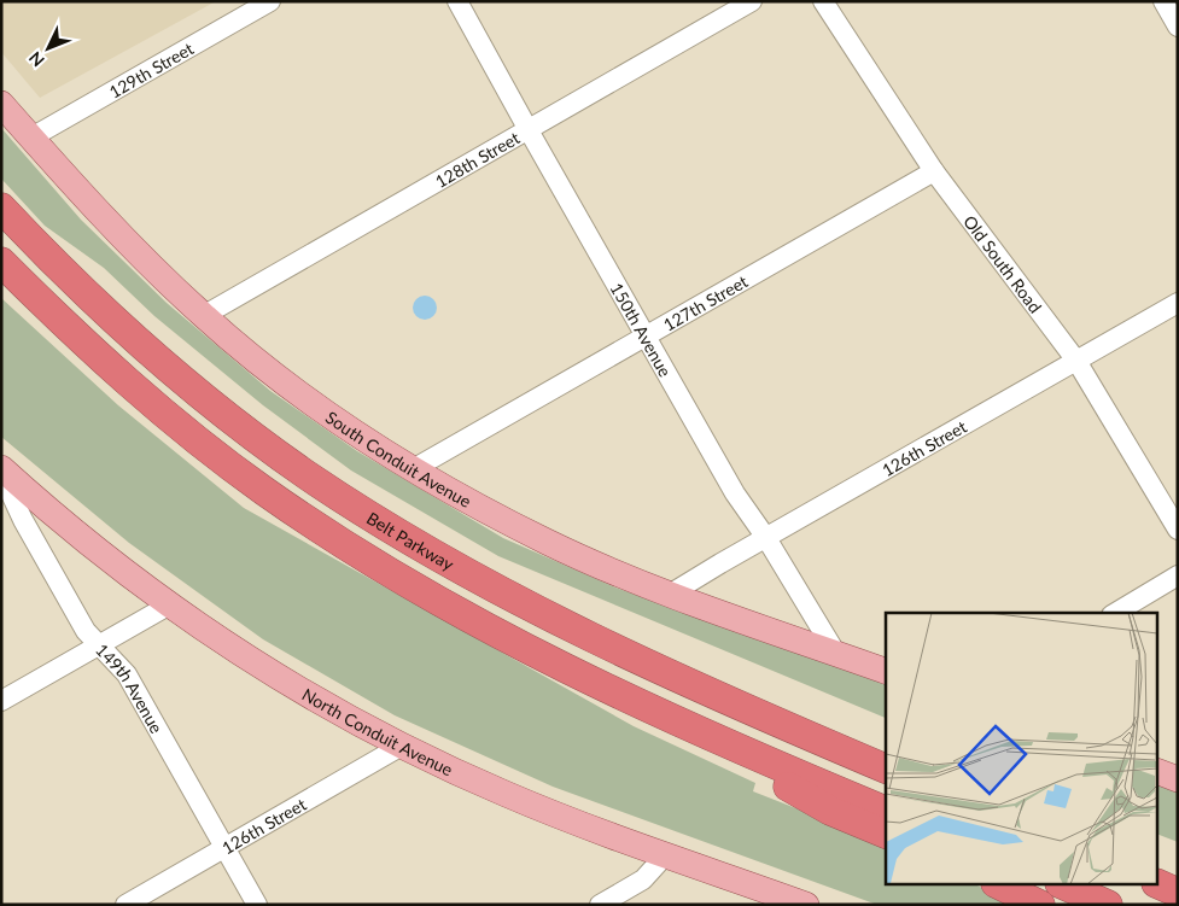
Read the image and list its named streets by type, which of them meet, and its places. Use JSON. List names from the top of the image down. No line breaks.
{"streets":{"highway":["Belt Parkway"],"main road":["South Conduit Avenue","North Conduit Avenue"],"street":["129th Street","128th Street","Old South Road","127th Street","150th Avenue","126th Street","149th Avenue"]},"crossings":[["129th Street","South Conduit Avenue"],["128th Street","150th Avenue"],["128th Street","South Conduit Avenue"],["Old South Road","127th Street"],["Old South Road","126th Street"],["127th Street","150th Avenue"],["127th Street","South Conduit Avenue"],["150th Avenue","126th Street"],["150th Avenue","South Conduit Avenue"],["126th Street","South Conduit Avenue"],["126th Street","149th Avenue"],["126th Street","North Conduit Avenue"],["149th Avenue","North Conduit Avenue"]],"north":"bottom left"}
